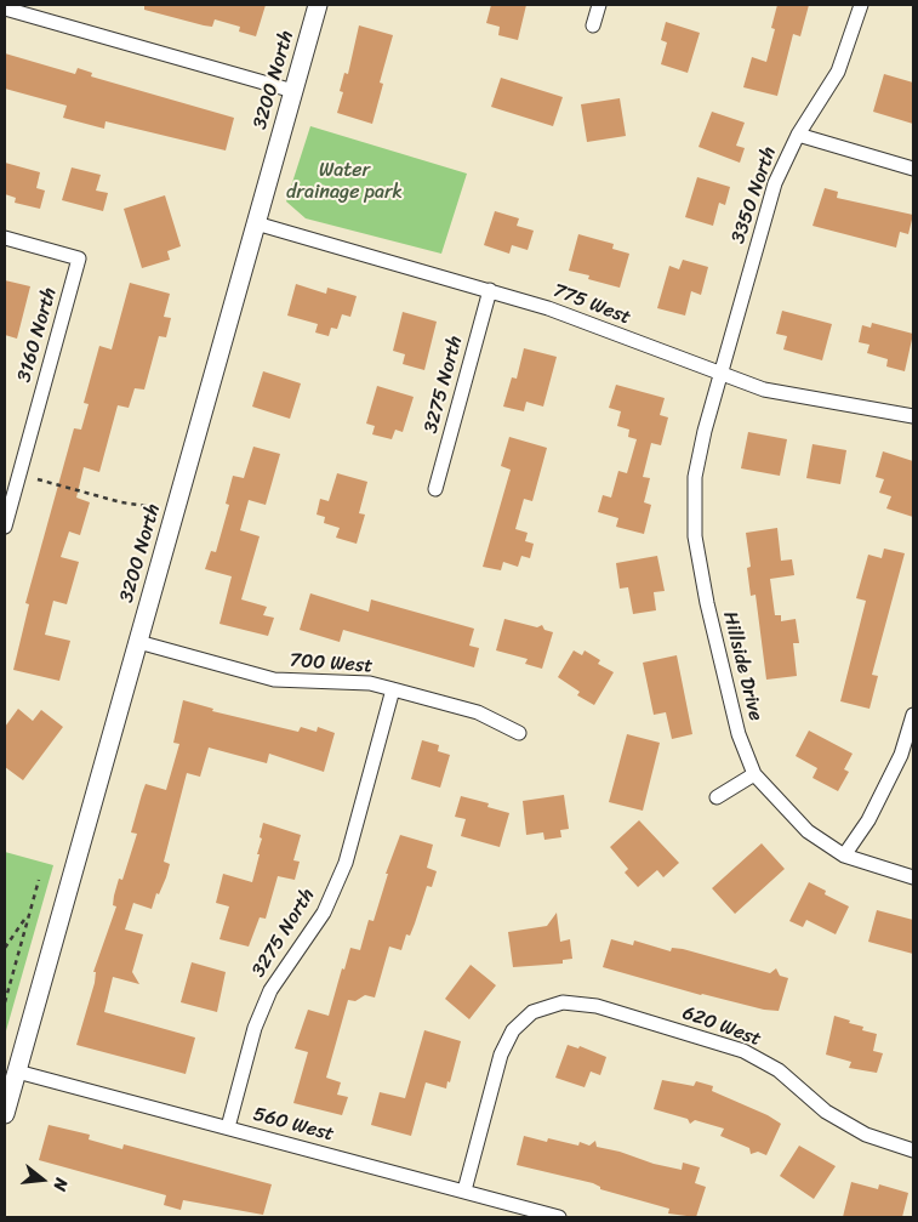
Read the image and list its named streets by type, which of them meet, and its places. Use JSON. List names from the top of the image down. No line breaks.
{"streets":{"street":["3200 North","3350 North","775 West","3160 North","3275 North","700 West","Hillside Drive","620 West","560 West"]},"crossings":[["3200 North","775 West"],["3200 North","700 West"],["3200 North","560 West"],["3350 North","775 West"],["3350 North","Hillside Drive"],["775 West","3275 North"],["775 West","Hillside Drive"],["3275 North","700 West"],["3275 North","560 West"],["620 West","560 West"]],"parks":["Water drainage park"],"north":"right"}
